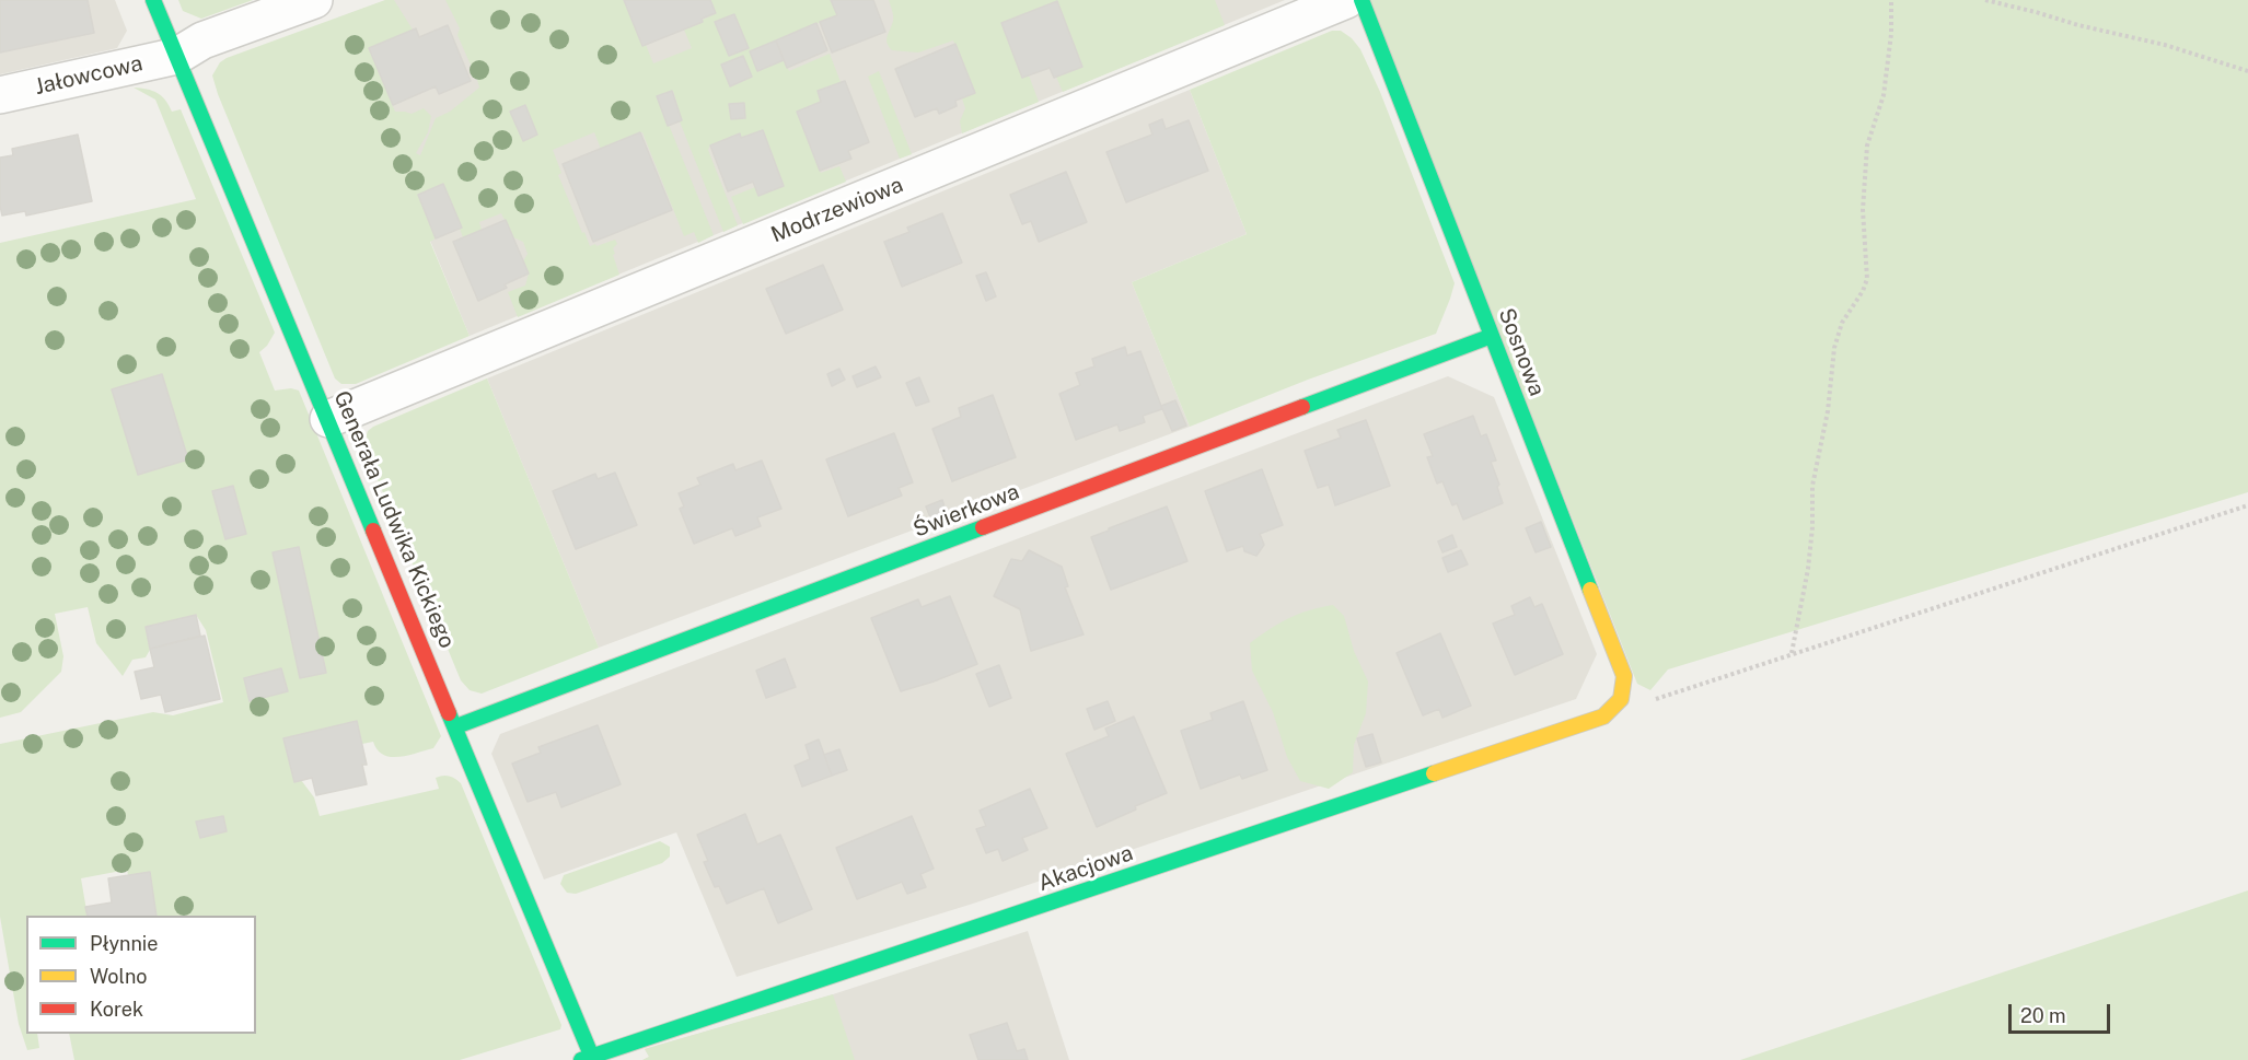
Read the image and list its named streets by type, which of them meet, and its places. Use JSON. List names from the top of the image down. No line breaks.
{"streets":{"street":["Jałowcowa","Modrzewiowa","Sosnowa","Świerkowa","Generała Ludwika Kickiego","Akacjowa"]},"crossings":[["Jałowcowa","Generała Ludwika Kickiego"],["Modrzewiowa","Generała Ludwika Kickiego"],["Sosnowa","Świerkowa"],["Sosnowa","Akacjowa"],["Świerkowa","Generała Ludwika Kickiego"],["Generała Ludwika Kickiego","Akacjowa"]],"legend":["Płynnie","Wolno","Korek"],"scale_bar":"20 m"}
